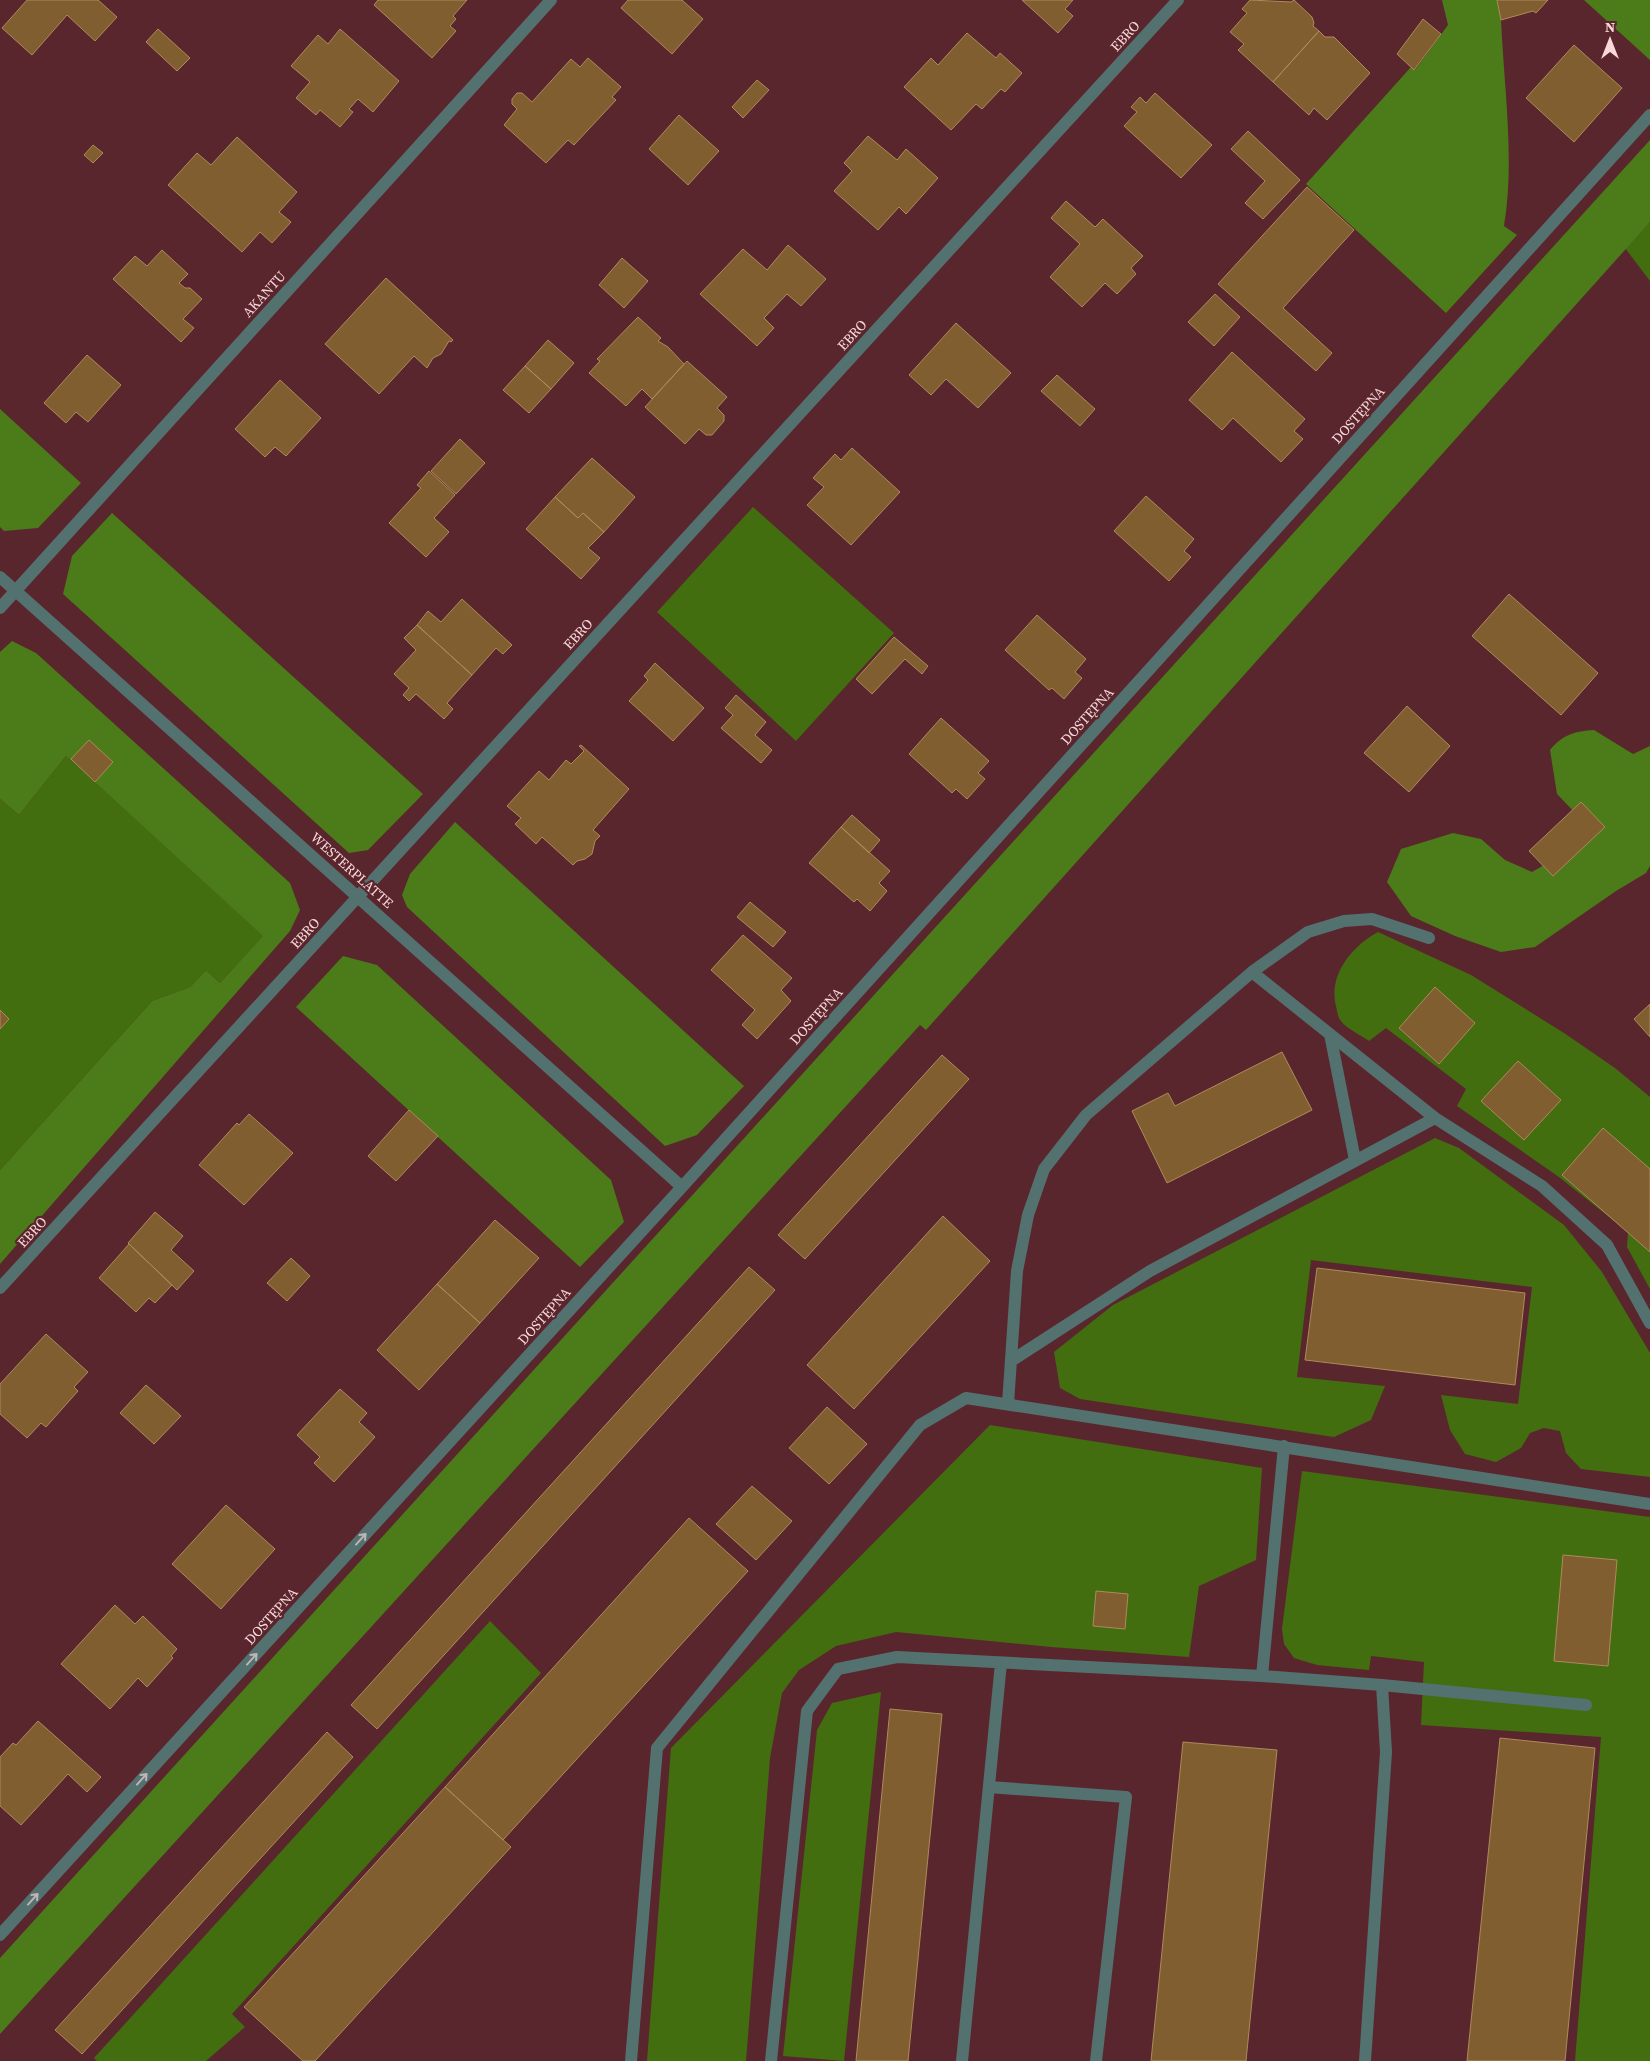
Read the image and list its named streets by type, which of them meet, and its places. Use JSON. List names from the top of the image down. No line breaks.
{"streets":{"street":["EBRO","AKANTU","DOSTĘPNA","WESTERPLATTE"]},"crossings":[["EBRO","WESTERPLATTE"],["AKANTU","WESTERPLATTE"],["DOSTĘPNA","WESTERPLATTE"]],"one_way":["DOSTĘPNA"],"north":"top"}
